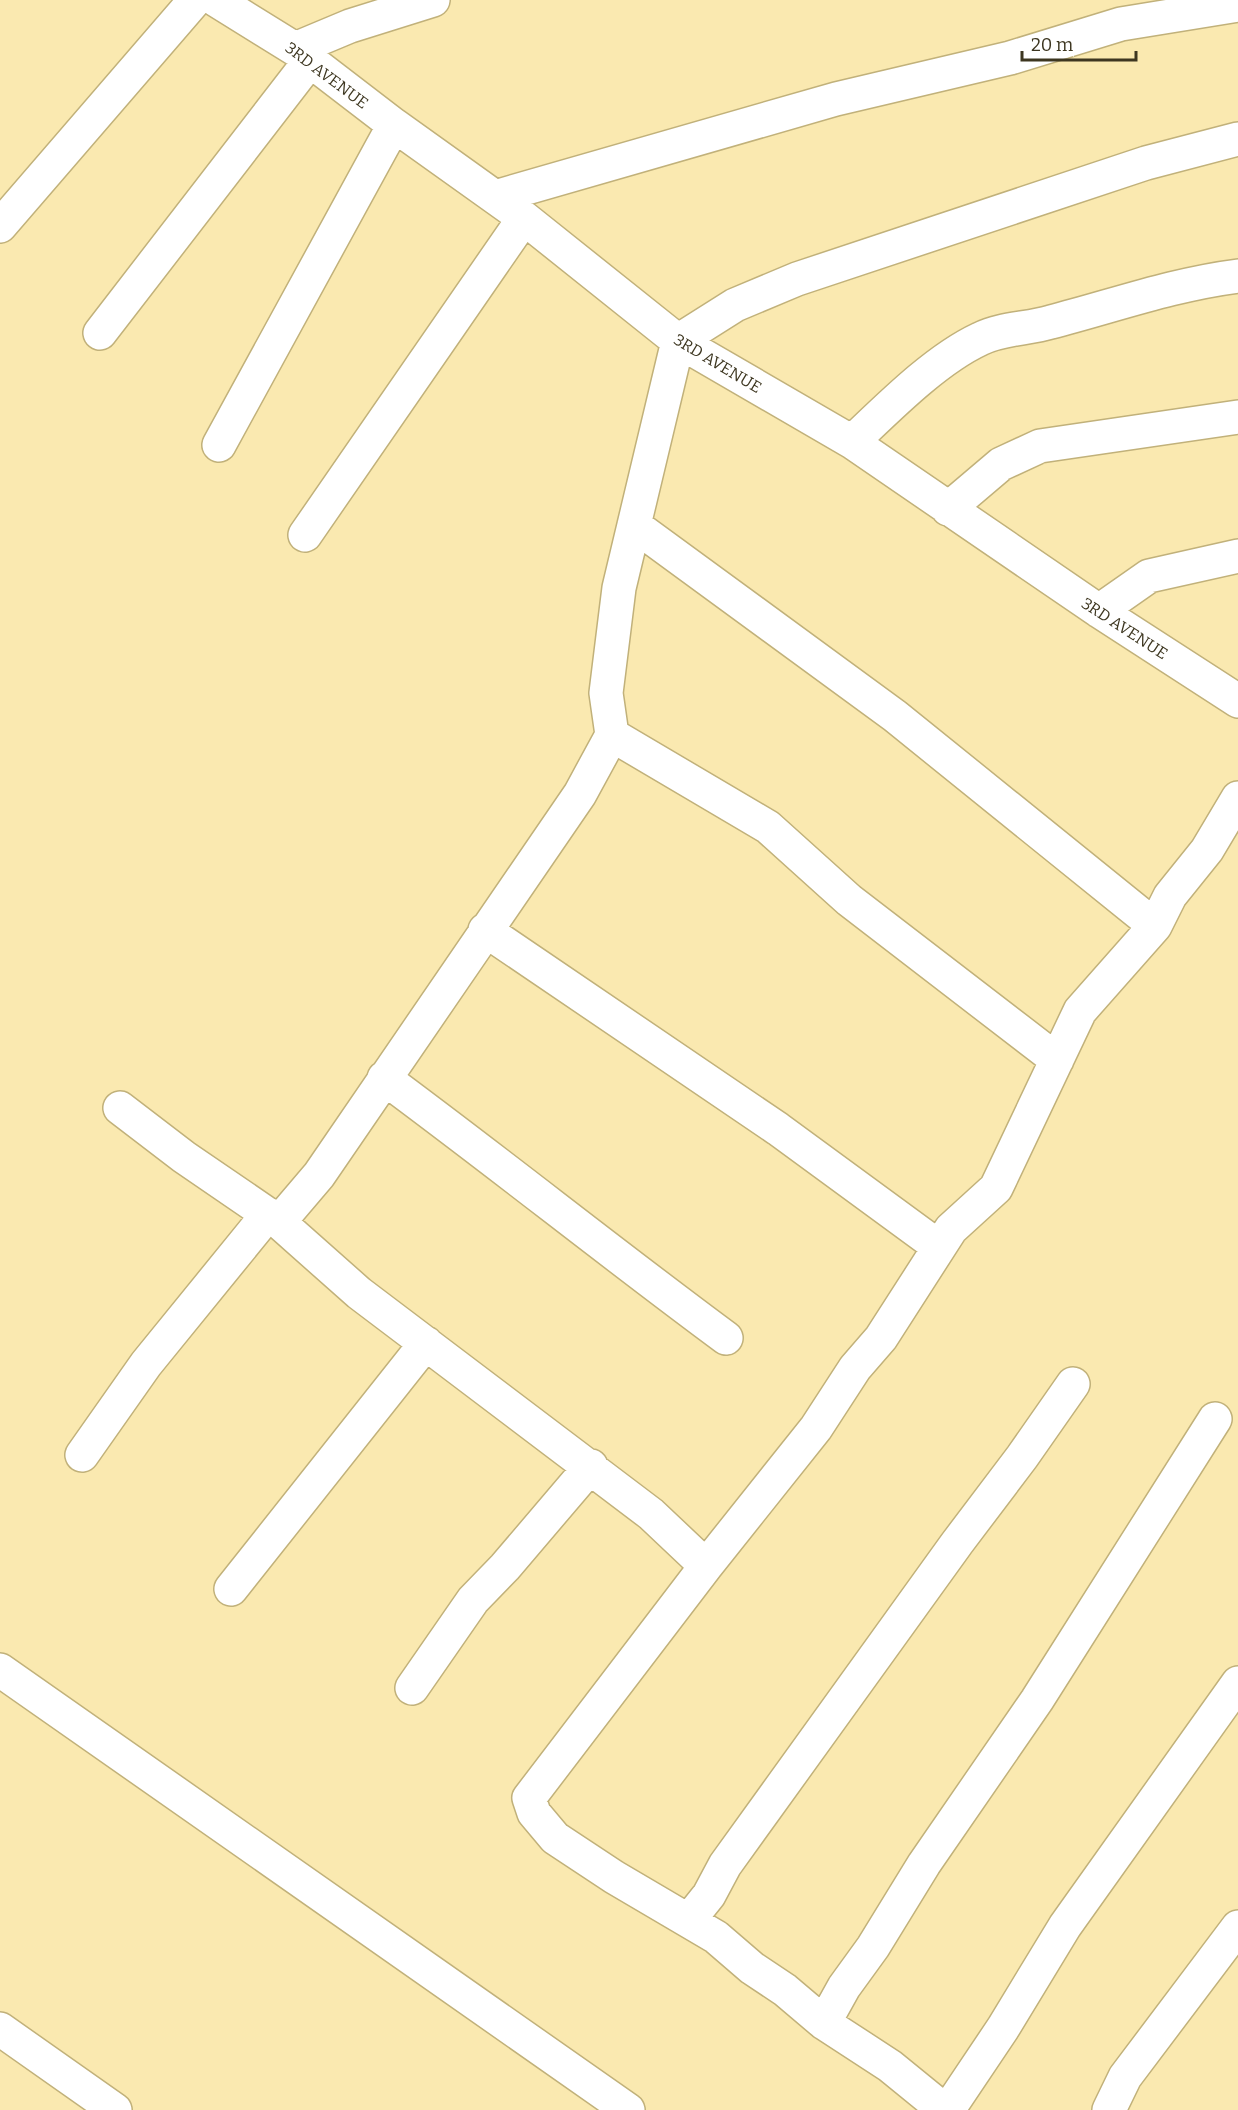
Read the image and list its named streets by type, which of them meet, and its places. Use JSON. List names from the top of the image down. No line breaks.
{"streets":{"street":["3RD AVENUE"]},"scale_bar":"20 m"}
